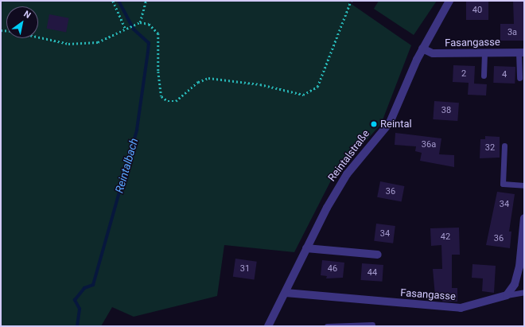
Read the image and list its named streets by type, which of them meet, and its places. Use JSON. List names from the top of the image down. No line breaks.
{"streets":{"street":["Fasangasse","Reintalstraße"]},"crossings":[["Fasangasse","Reintalstraße"]],"water":["Reintalbach"],"places":["Reintal"],"house_numbers":["40","3a","2","4","38","36a","32","36","34","34","42","36","31","46","44"],"north":"top right"}
